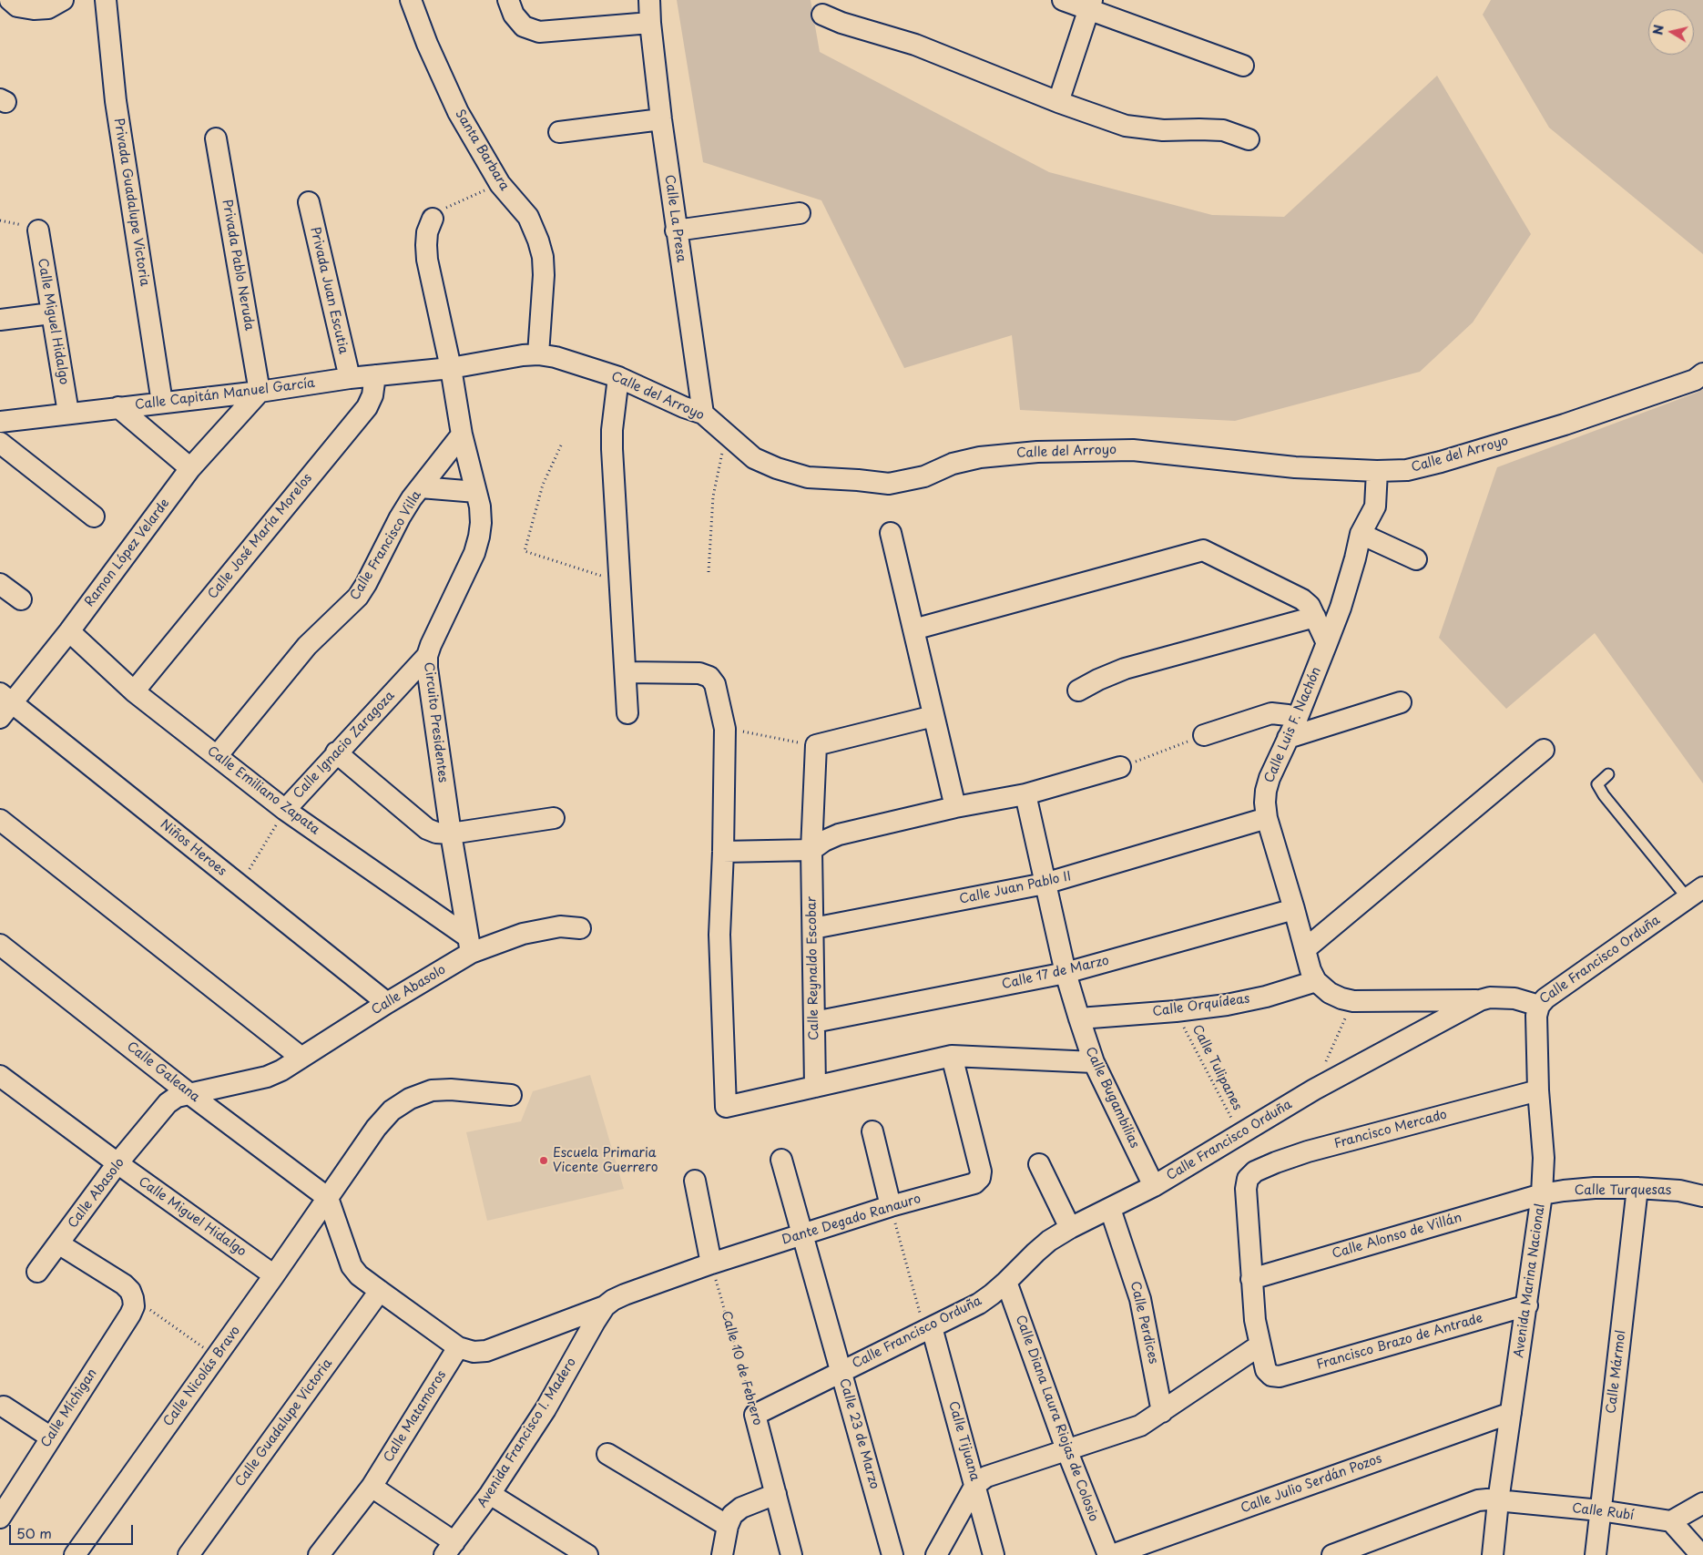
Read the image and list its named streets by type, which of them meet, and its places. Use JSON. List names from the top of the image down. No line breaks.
{"streets":{"street":["Santa Barbara","Privada Guadalupe Victoria","Calle La Presa","Privada Pablo Neruda","Privada Juan Escutia","Calle Miguel Hidalgo","Calle Capitán Manuel García","Calle del Arroyo","Calle José María Morelos","Calle Francisco Villa","Ramon López Velarde","Circuito Presidentes","Calle Luis F. Nachón","Calle Ignacio Zaragoza","Calle Emiliano Zapata","Niños Heroes","Calle Juan Pablo II","Calle Francisco Orduña","Calle Reynaldo Escobar","Calle 17 de Marzo","Calle Abasolo","Calle Orquídeas","Calle Galeana","Calle Bugambilias","Francisco Mercado","Calle Turquesas","Dante Degado Ranauro","Calle Alonso de Villán","Avenida Marina Nacional","Calle Perdices","Francisco Brazo de Antrade","Calle 10 de Febrero","Calle Mármol","Calle Nicolás Bravo","Calle Míchigan","Calle Matamoros","Calle Diana Laura Riojas de Colosio","Calle Guadalupe Victoria","Avenida Francisco I. Madero","Calle 23 de Marzo","Calle Tijuana","Calle Julio Serdán Pozos","Calle Rubí"],"path":["Calle Tulipanes"]},"crossings":[["Santa Barbara","Calle del Arroyo"],["Privada Guadalupe Victoria","Calle Capitán Manuel García"],["Calle La Presa","Calle del Arroyo"],["Privada Pablo Neruda","Calle Capitán Manuel García"],["Privada Pablo Neruda","Ramon López Velarde"],["Privada Juan Escutia","Calle Capitán Manuel García"],["Calle Miguel Hidalgo","Calle Capitán Manuel García"],["Calle Miguel Hidalgo","Calle Abasolo"],["Calle Miguel Hidalgo","Calle Nicolás Bravo"],["Calle Capitán Manuel García","Calle del Arroyo"],["Calle Capitán Manuel García","Calle José María Morelos"],["Calle Capitán Manuel García","Ramon López Velarde"],["Calle Capitán Manuel García","Circuito Presidentes"],["Calle del Arroyo","Circuito Presidentes"],["Calle del Arroyo","Calle Luis F. Nachón"],["Calle José María Morelos","Calle Emiliano Zapata"],["Calle Francisco Villa","Circuito Presidentes"],["Calle Francisco Villa","Calle Emiliano Zapata"],["Ramon López Velarde","Calle Emiliano Zapata"],["Ramon López Velarde","Niños Heroes"],["Circuito Presidentes","Calle Ignacio Zaragoza"],["Circuito Presidentes","Calle Emiliano Zapata"],["Circuito Presidentes","Calle Abasolo"],["Calle Luis F. Nachón","Calle Juan Pablo II"],["Calle Luis F. Nachón","Calle 17 de Marzo"],["Calle Luis F. Nachón","Calle Orquídeas"],["Calle Ignacio Zaragoza","Calle Emiliano Zapata"],["Calle Ignacio Zaragoza","Niños Heroes"],["Calle Emiliano Zapata","Calle Abasolo"],["Niños Heroes","Calle Abasolo"],["Calle Juan Pablo II","Calle Reynaldo Escobar"],["Calle Juan Pablo II","Calle Bugambilias"],["Calle Francisco Orduña","Calle Tulipanes"],["Calle Francisco Orduña","Calle Bugambilias"],["Calle Francisco Orduña","Avenida Marina Nacional"],["Calle Francisco Orduña","Calle Perdices"],["Calle Francisco Orduña","Calle 10 de Febrero"],["Calle Francisco Orduña","Calle Diana Laura Riojas de Colosio"],["Calle Francisco Orduña","Calle 23 de Marzo"],["Calle Francisco Orduña","Calle Tijuana"],["Calle Reynaldo Escobar","Calle 17 de Marzo"],["Calle 17 de Marzo","Calle Bugambilias"],["Calle Abasolo","Calle Galeana"],["Calle Orquídeas","Calle Tulipanes"],["Calle Orquídeas","Calle Bugambilias"],["Calle Galeana","Calle Nicolás Bravo"],["Francisco Mercado","Calle Alonso de Villán"],["Francisco Mercado","Avenida Marina Nacional"],["Calle Turquesas","Calle Alonso de Villán"],["Calle Turquesas","Avenida Marina Nacional"],["Calle Turquesas","Calle Mármol"],["Dante Degado Ranauro","Calle 10 de Febrero"],["Dante Degado Ranauro","Calle Matamoros"],["Dante Degado Ranauro","Avenida Francisco I. Madero"],["Dante Degado Ranauro","Calle 23 de Marzo"],["Calle Alonso de Villán","Avenida Marina Nacional"],["Avenida Marina Nacional","Francisco Brazo de Antrade"],["Avenida Marina Nacional","Calle Julio Serdán Pozos"],["Avenida Marina Nacional","Calle Rubí"],["Calle Mármol","Calle Rubí"]],"places":["Escuela Primaria Vicente Guerrero"],"scale_bar":"50 m","north":"left"}
